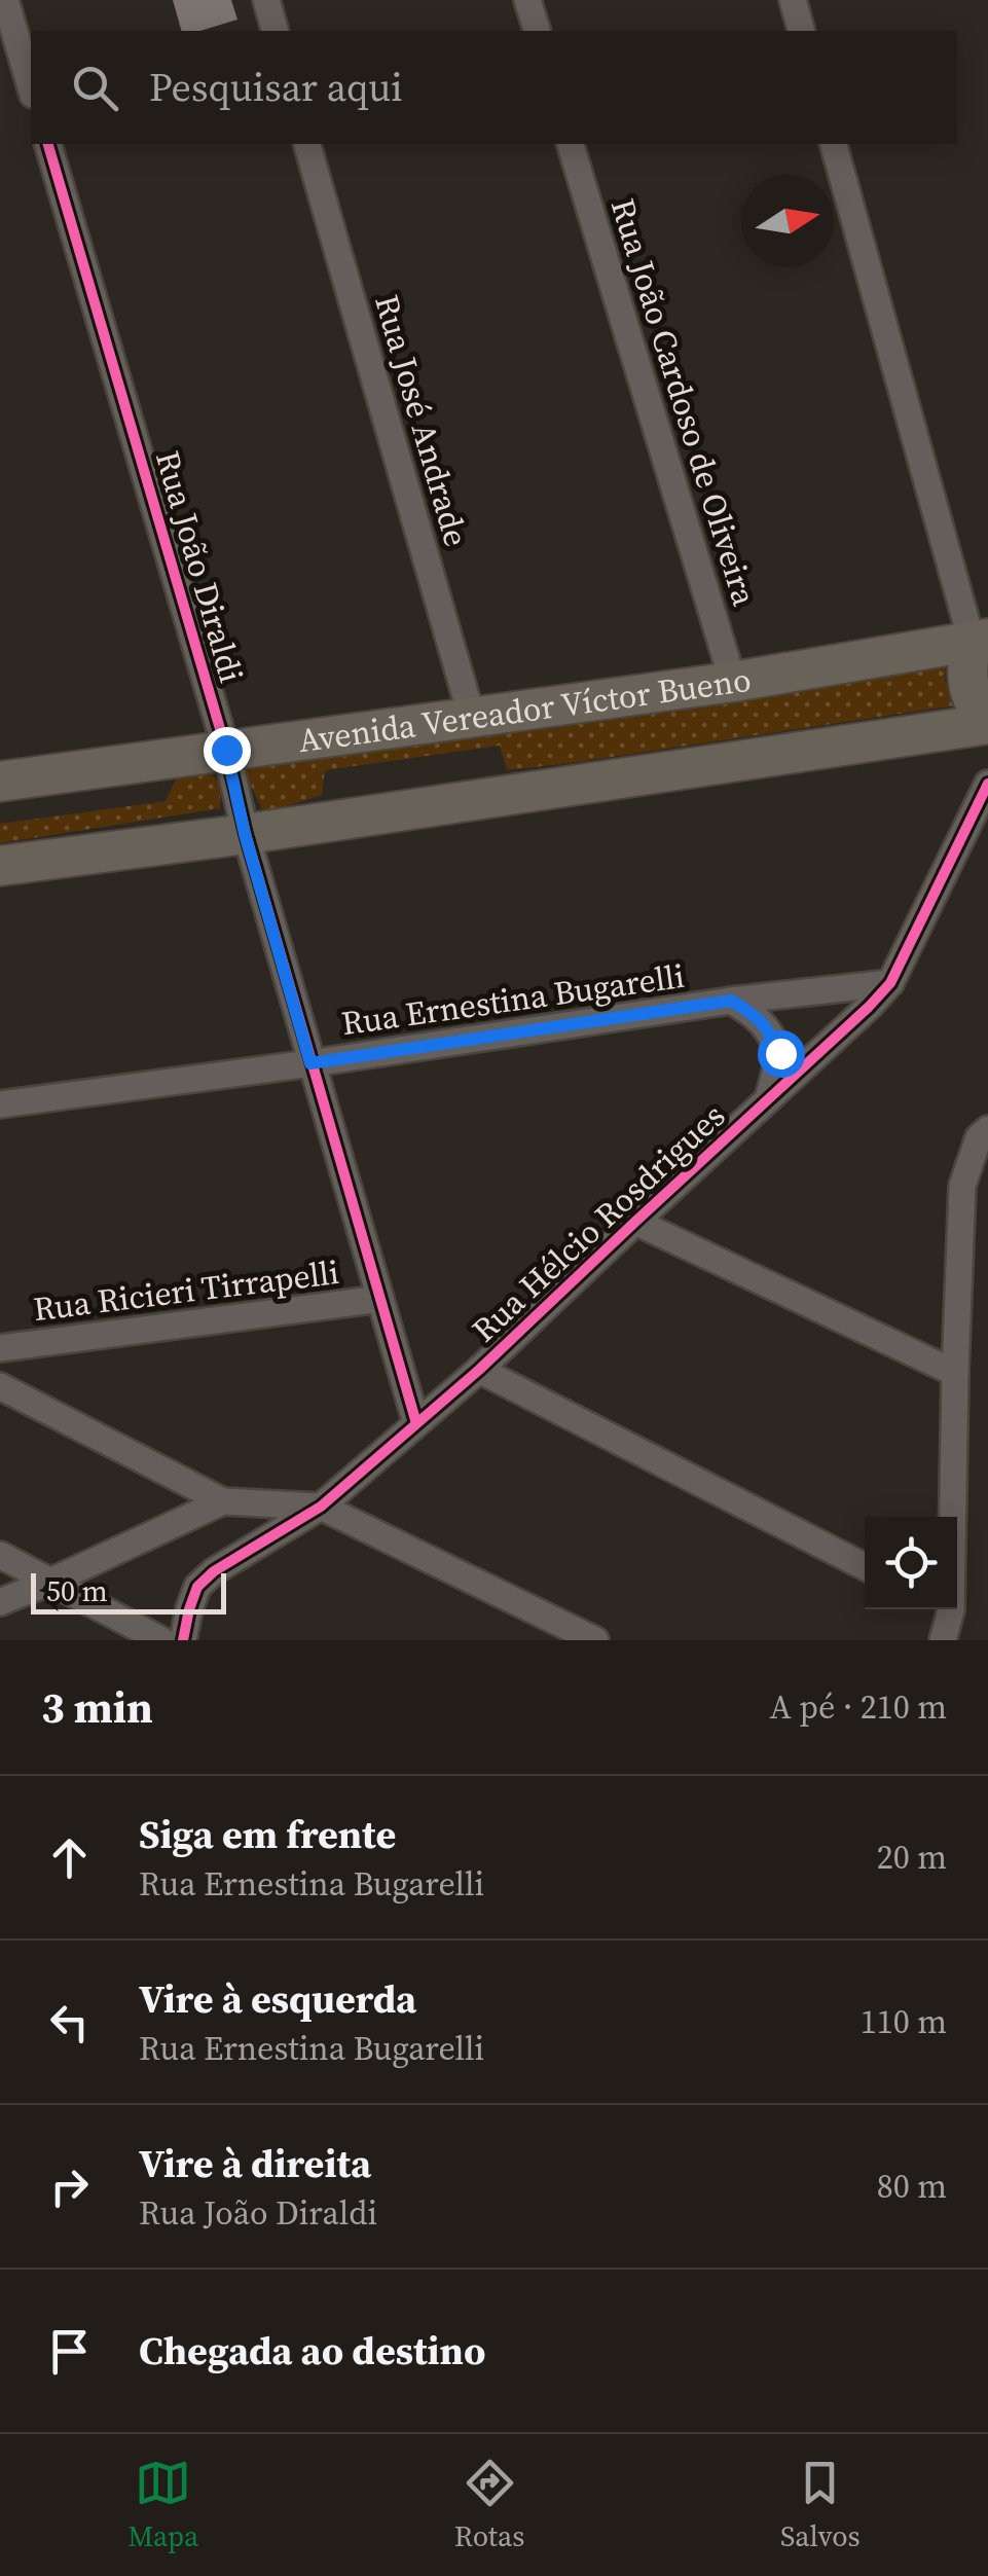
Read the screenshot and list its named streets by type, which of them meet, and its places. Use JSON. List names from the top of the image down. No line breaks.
{"streets":{"main road":["Avenida Vereador Víctor Bueno"],"street":["Rua João Cardoso de Oliveira","Rua José Andrade","Rua João Diraldi","Rua Ernestina Bugarelli","Rua Hélcio Rosdrigues","Rua Ricieri Tirrapelli"]},"crossings":[["Rua João Cardoso de Oliveira","Avenida Vereador Víctor Bueno"],["Rua José Andrade","Avenida Vereador Víctor Bueno"],["Rua João Diraldi","Avenida Vereador Víctor Bueno"],["Rua João Diraldi","Rua Ernestina Bugarelli"],["Rua João Diraldi","Rua Hélcio Rosdrigues"],["Rua João Diraldi","Rua Ricieri Tirrapelli"],["Rua Ernestina Bugarelli","Rua Hélcio Rosdrigues"]],"scale_bar":"50 m","north":"right","page":{"search":"Pesquisar aqui","scale":"50 m","heading":["3 min","A pé · 210 m"],"list":[["Siga em frente","Rua Ernestina Bugarelli","20 m"],["Vire à esquerda","Rua Ernestina Bugarelli","110 m"],["Vire à direita","Rua João Diraldi","80 m"],"Chegada ao destino"],"nav":["Mapa","Rotas","Salvos"]}}
